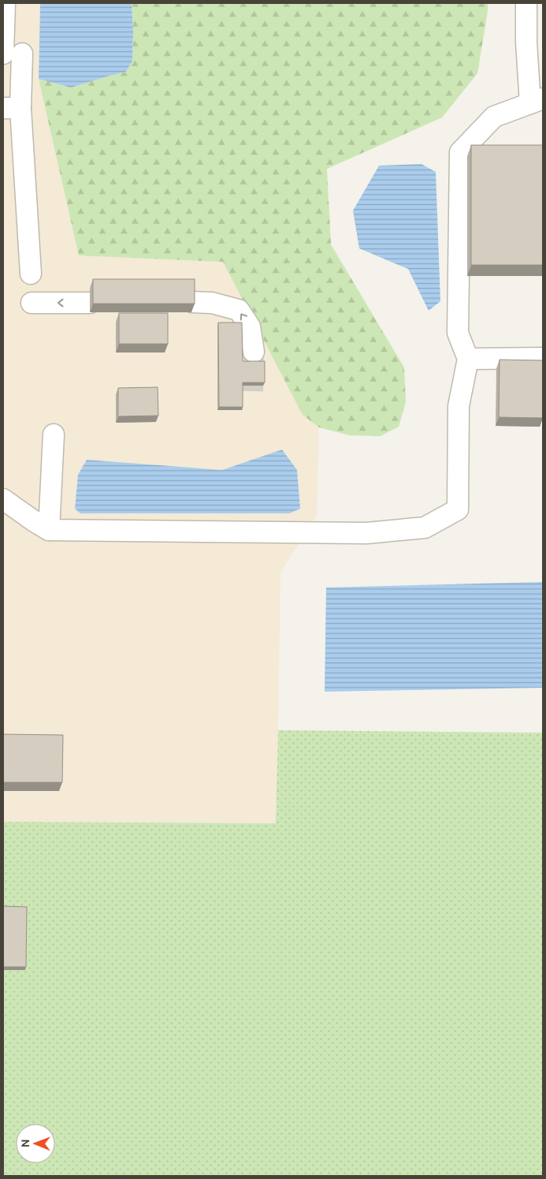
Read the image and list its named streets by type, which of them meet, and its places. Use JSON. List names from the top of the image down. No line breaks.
{"north":"left"}
